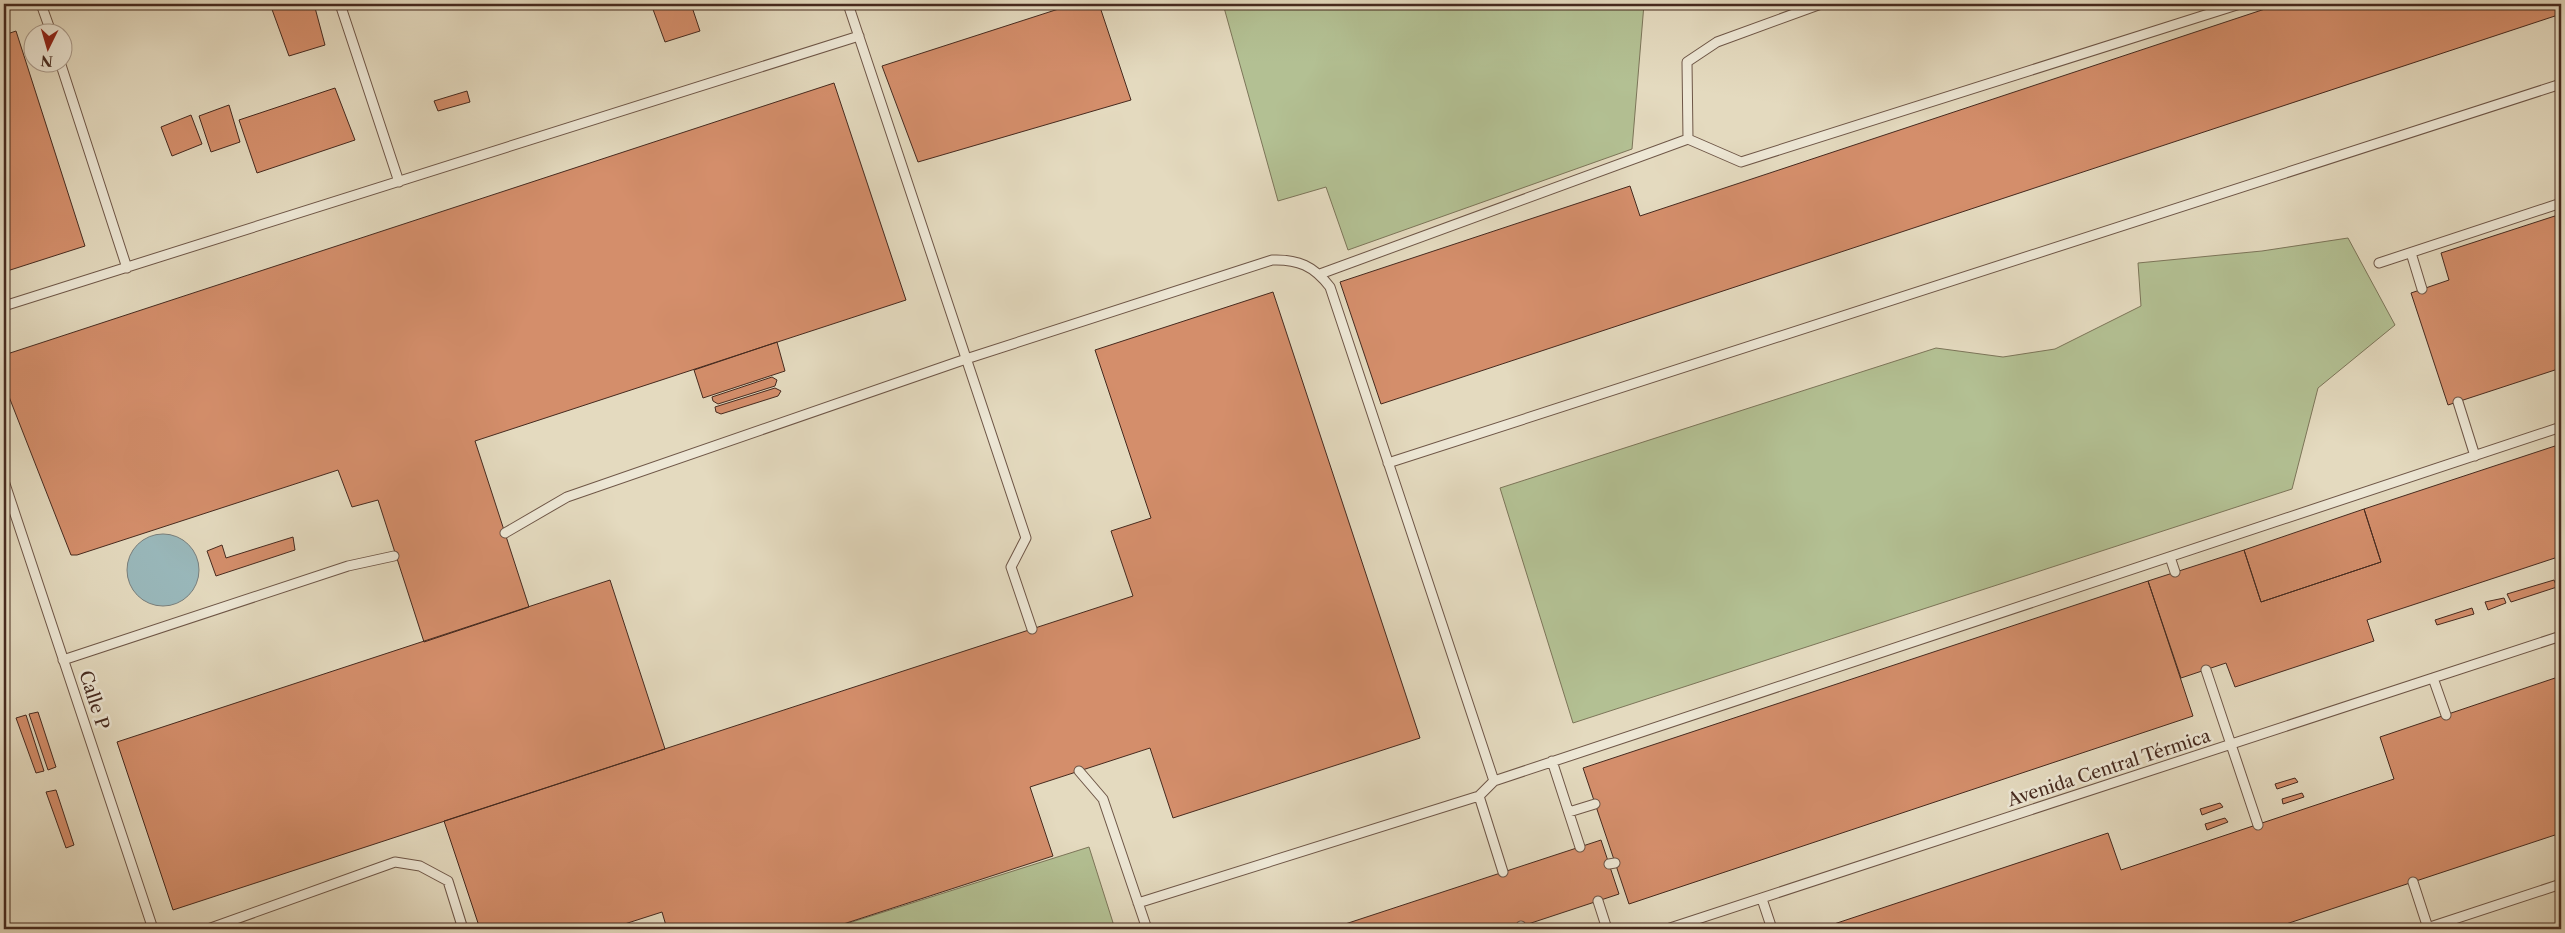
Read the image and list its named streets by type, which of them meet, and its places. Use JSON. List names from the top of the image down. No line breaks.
{"streets":{"lane":["Calle P","Avenida Central Térmica"]},"north":"bottom"}
